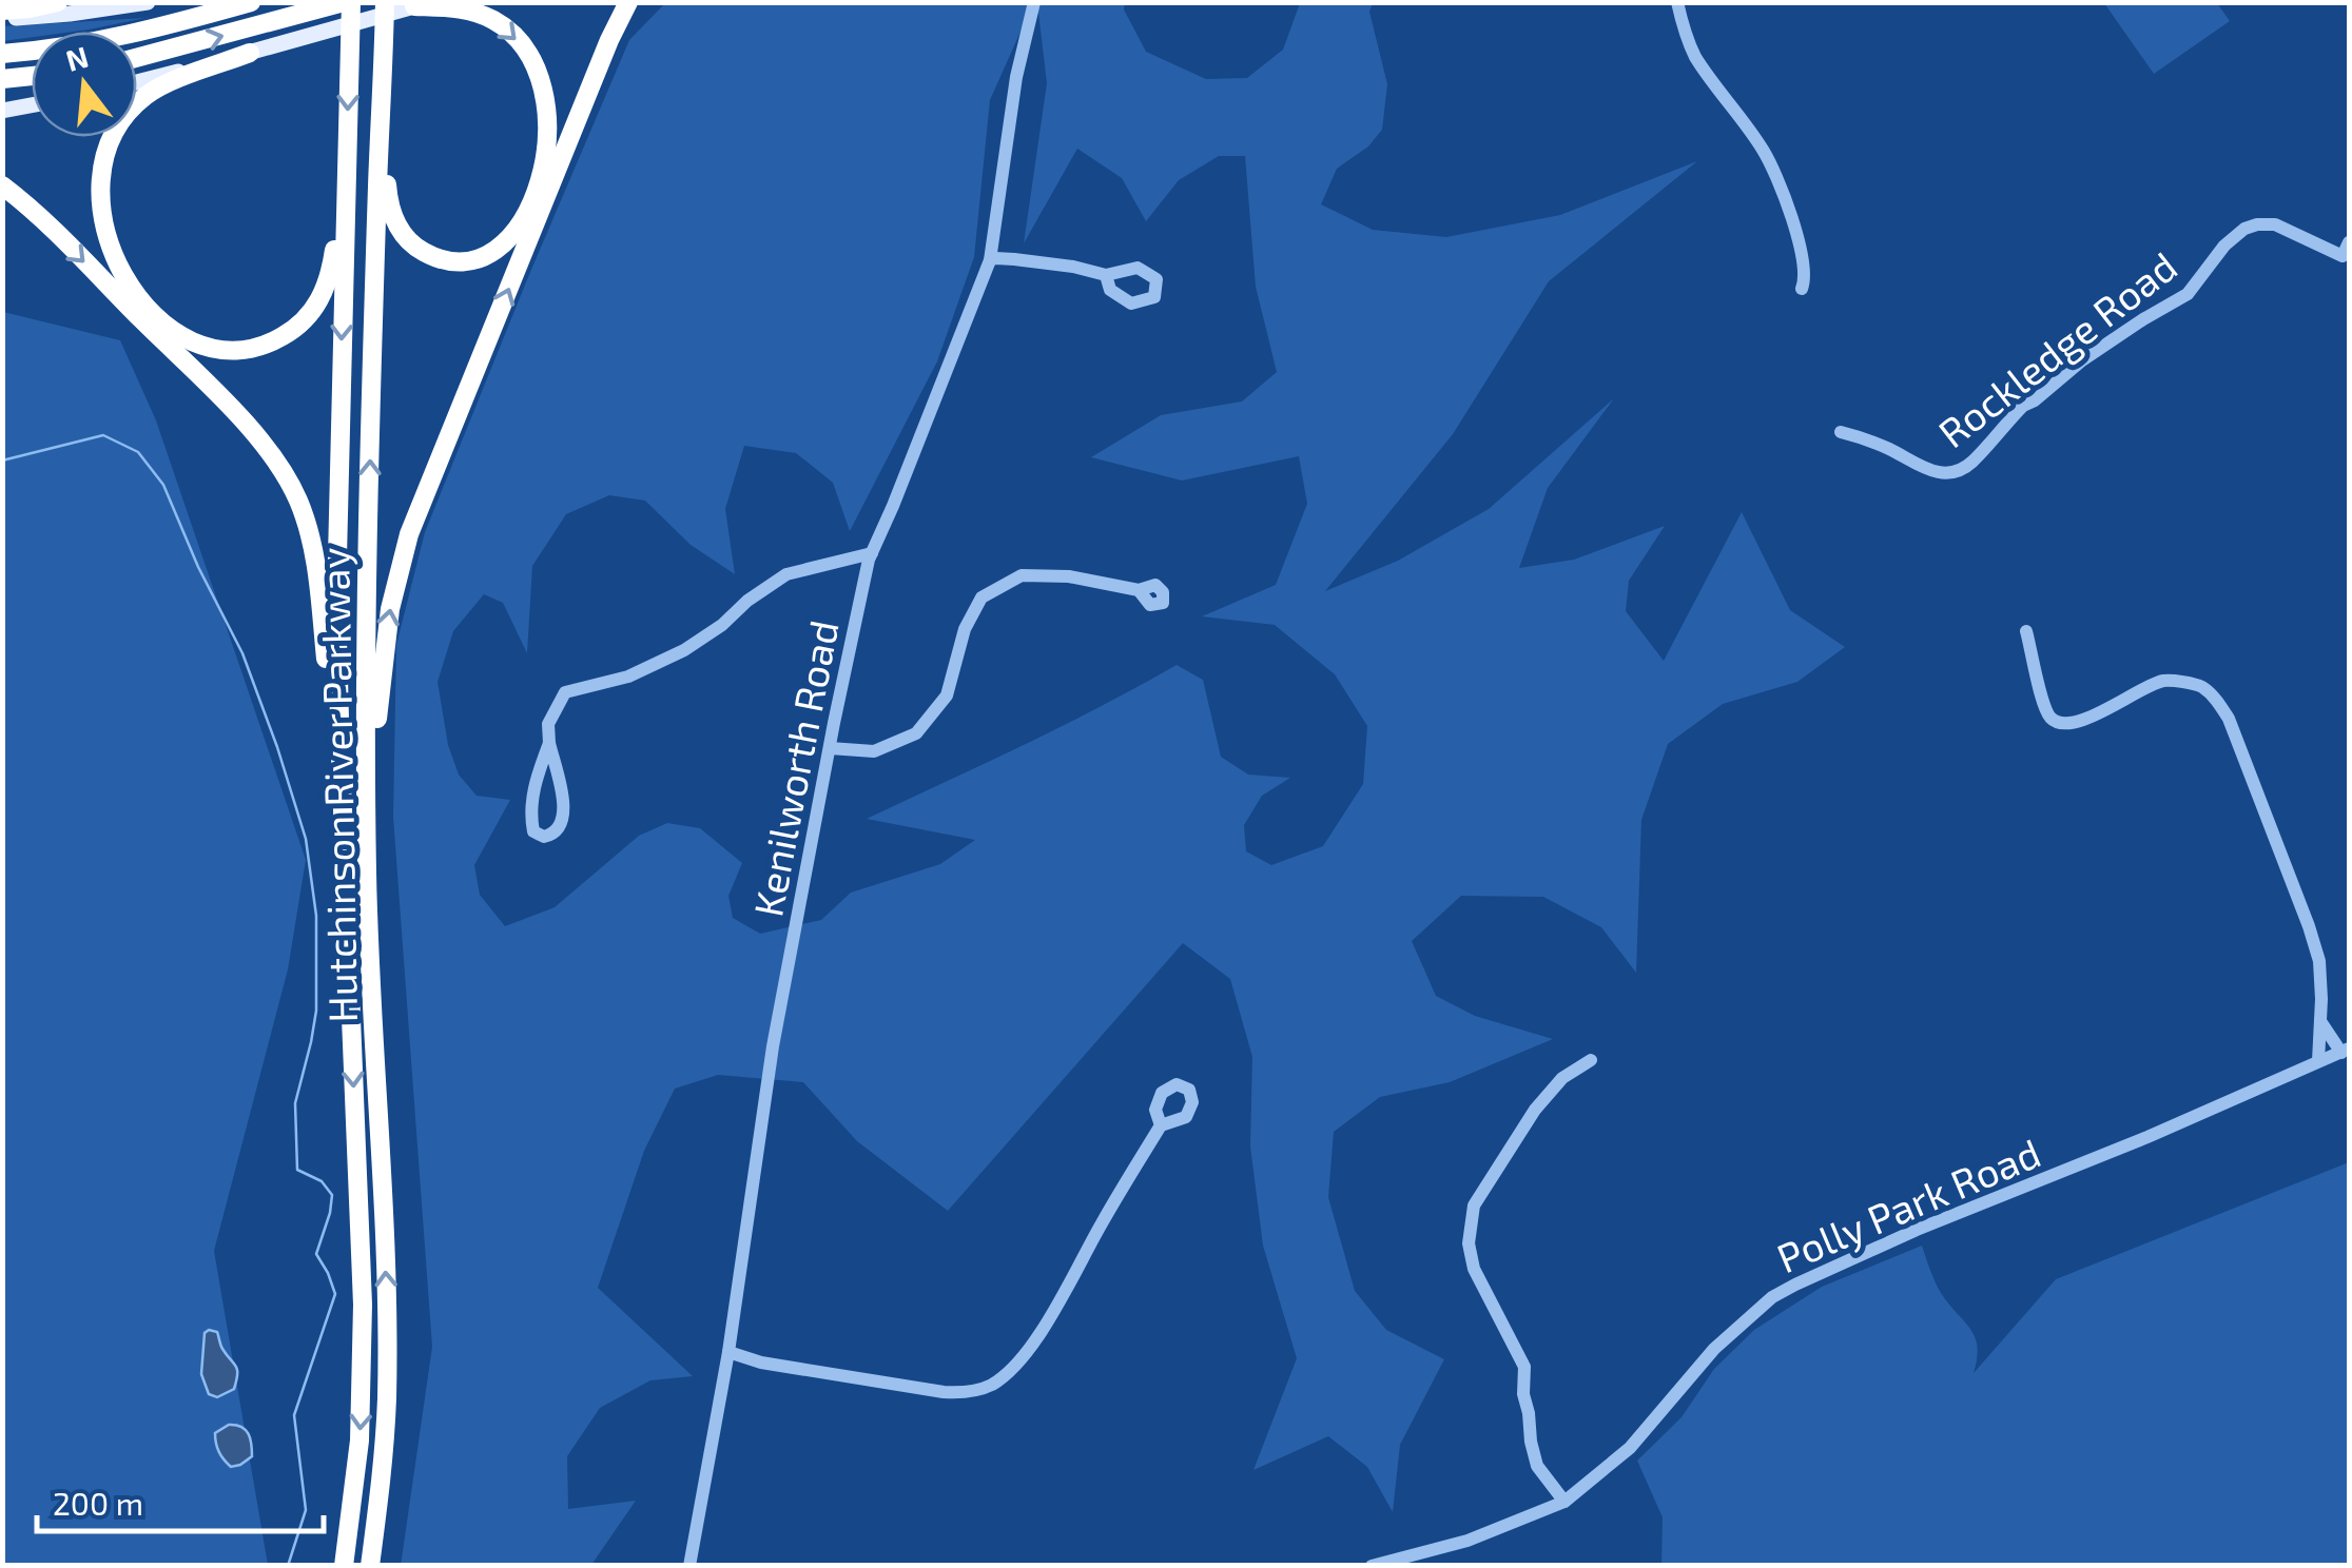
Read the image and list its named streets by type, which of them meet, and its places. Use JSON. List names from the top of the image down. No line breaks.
{"streets":{"highway":["Hutchinson River Parkway"],"street":["Rockledge Road","Kenilworth Road","Polly Park Road"]},"scale_bar":"200 m","north":"top"}
